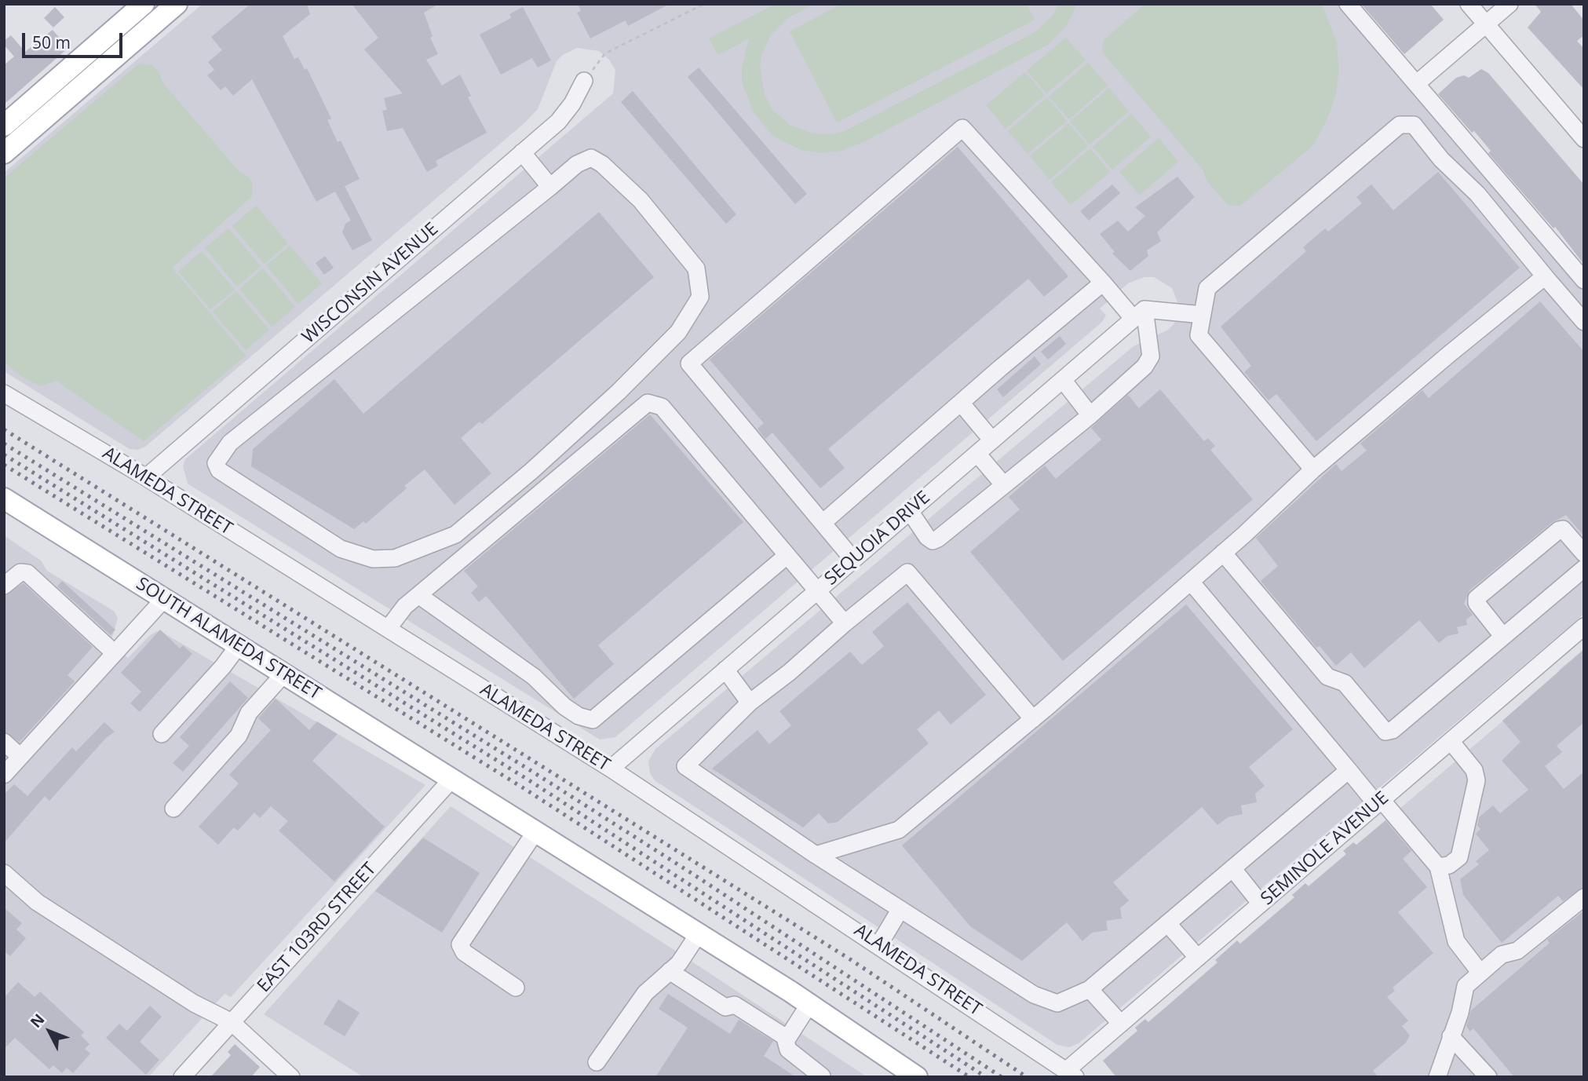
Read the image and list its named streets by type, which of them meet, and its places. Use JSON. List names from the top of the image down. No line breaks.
{"streets":{"main road":["SOUTH ALAMEDA STREET"],"street":["WISCONSIN AVENUE","ALAMEDA STREET","SEQUOIA DRIVE","SEMINOLE AVENUE","EAST 103RD STREET"]},"crossings":[["WISCONSIN AVENUE","ALAMEDA STREET"],["ALAMEDA STREET","SEQUOIA DRIVE"],["ALAMEDA STREET","SEMINOLE AVENUE"],["SOUTH ALAMEDA STREET","EAST 103RD STREET"]],"scale_bar":"50 m","north":"top left"}
